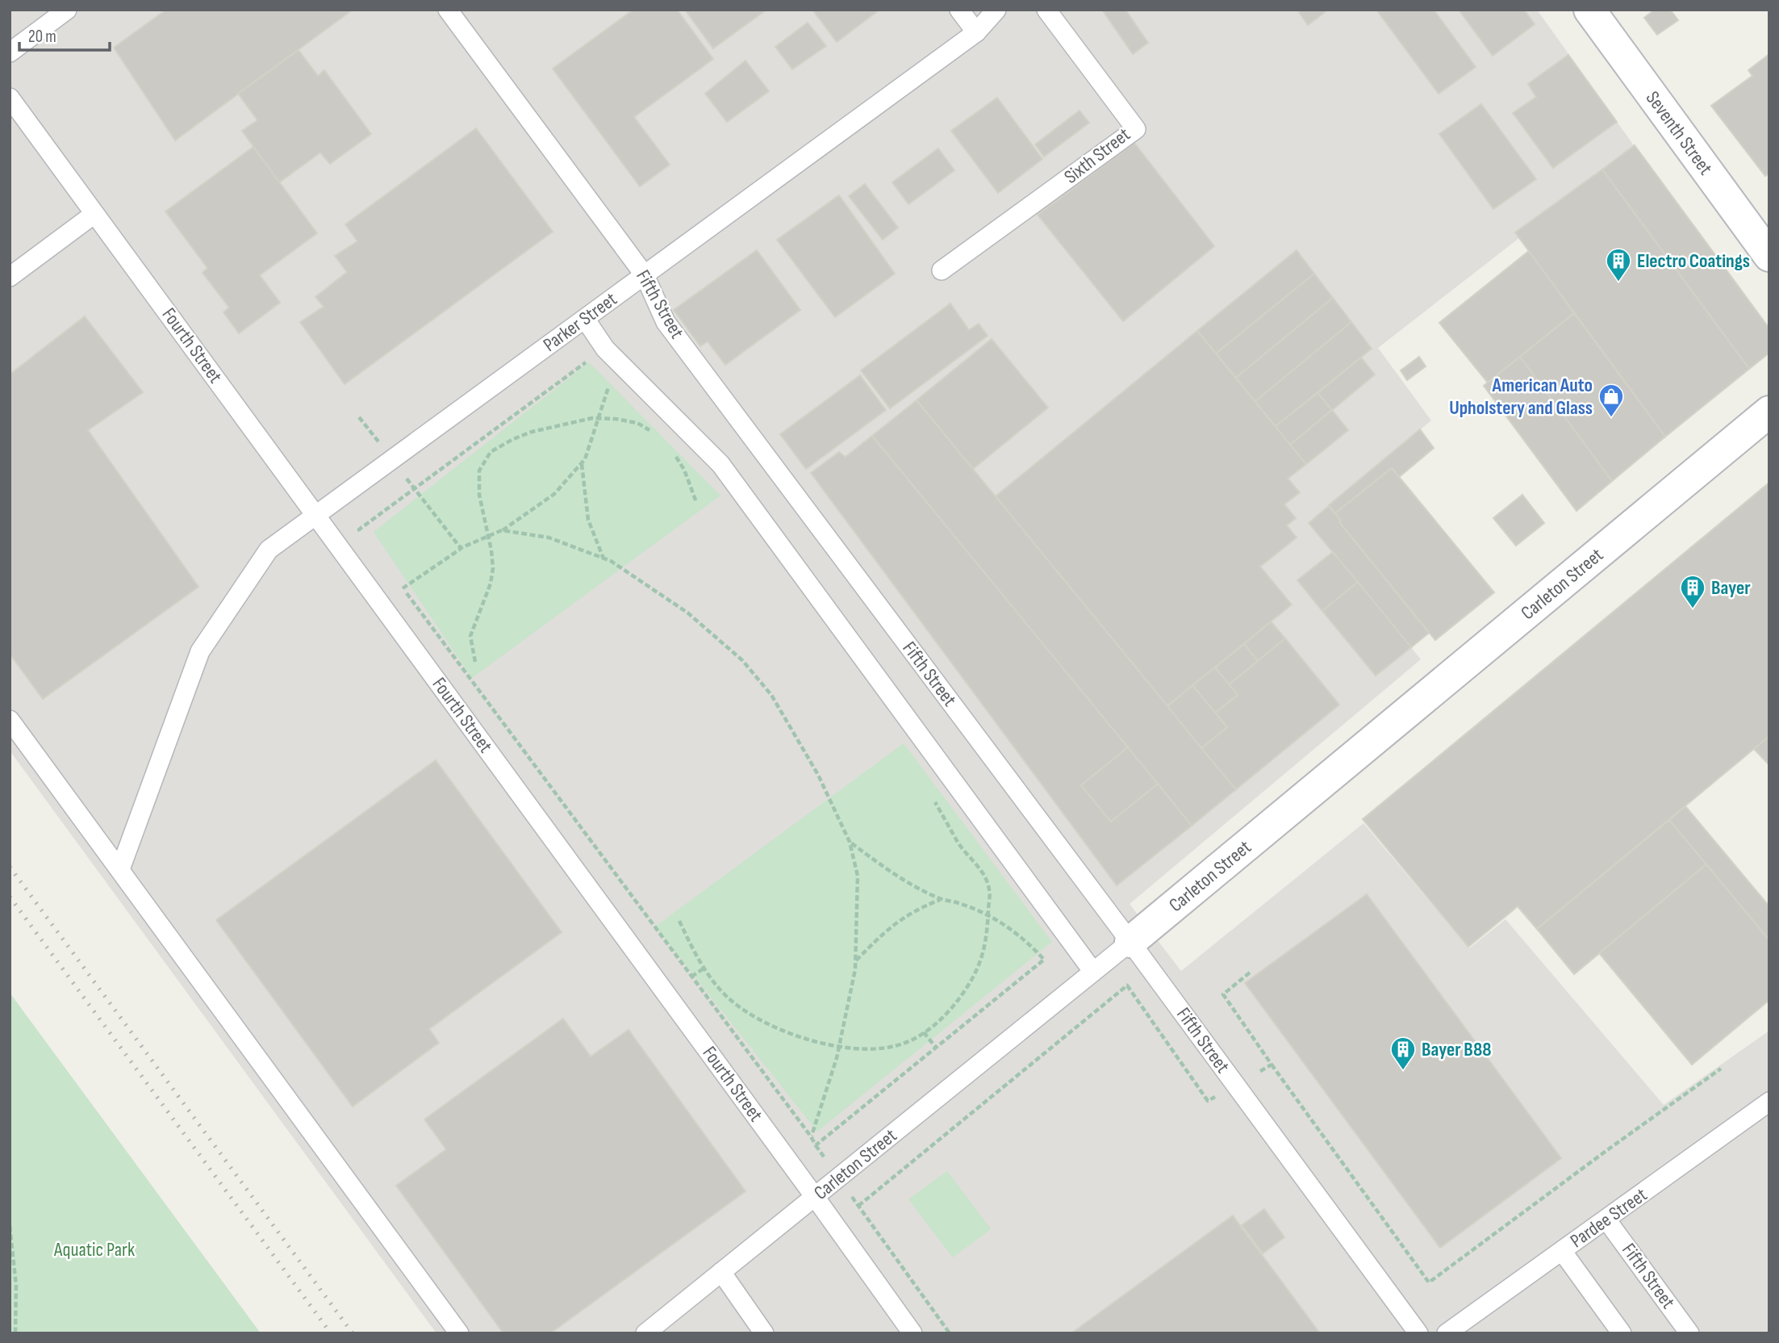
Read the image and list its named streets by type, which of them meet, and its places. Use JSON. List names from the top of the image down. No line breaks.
{"streets":{"street":["Seventh Street","Carleton Street"],"lane":["Sixth Street","Fifth Street","Parker Street","Fourth Street","Pardee Street"]},"crossings":[["Fifth Street","Parker Street"],["Fifth Street","Carleton Street"],["Fifth Street","Pardee Street"],["Parker Street","Fourth Street"],["Fourth Street","Carleton Street"]],"parks":["Aquatic Park"],"places":{"building":["Electro Coatings","Bayer","Bayer B88"],"shop":["American Auto Upholstery and Glass"]},"scale_bar":"20 m"}
